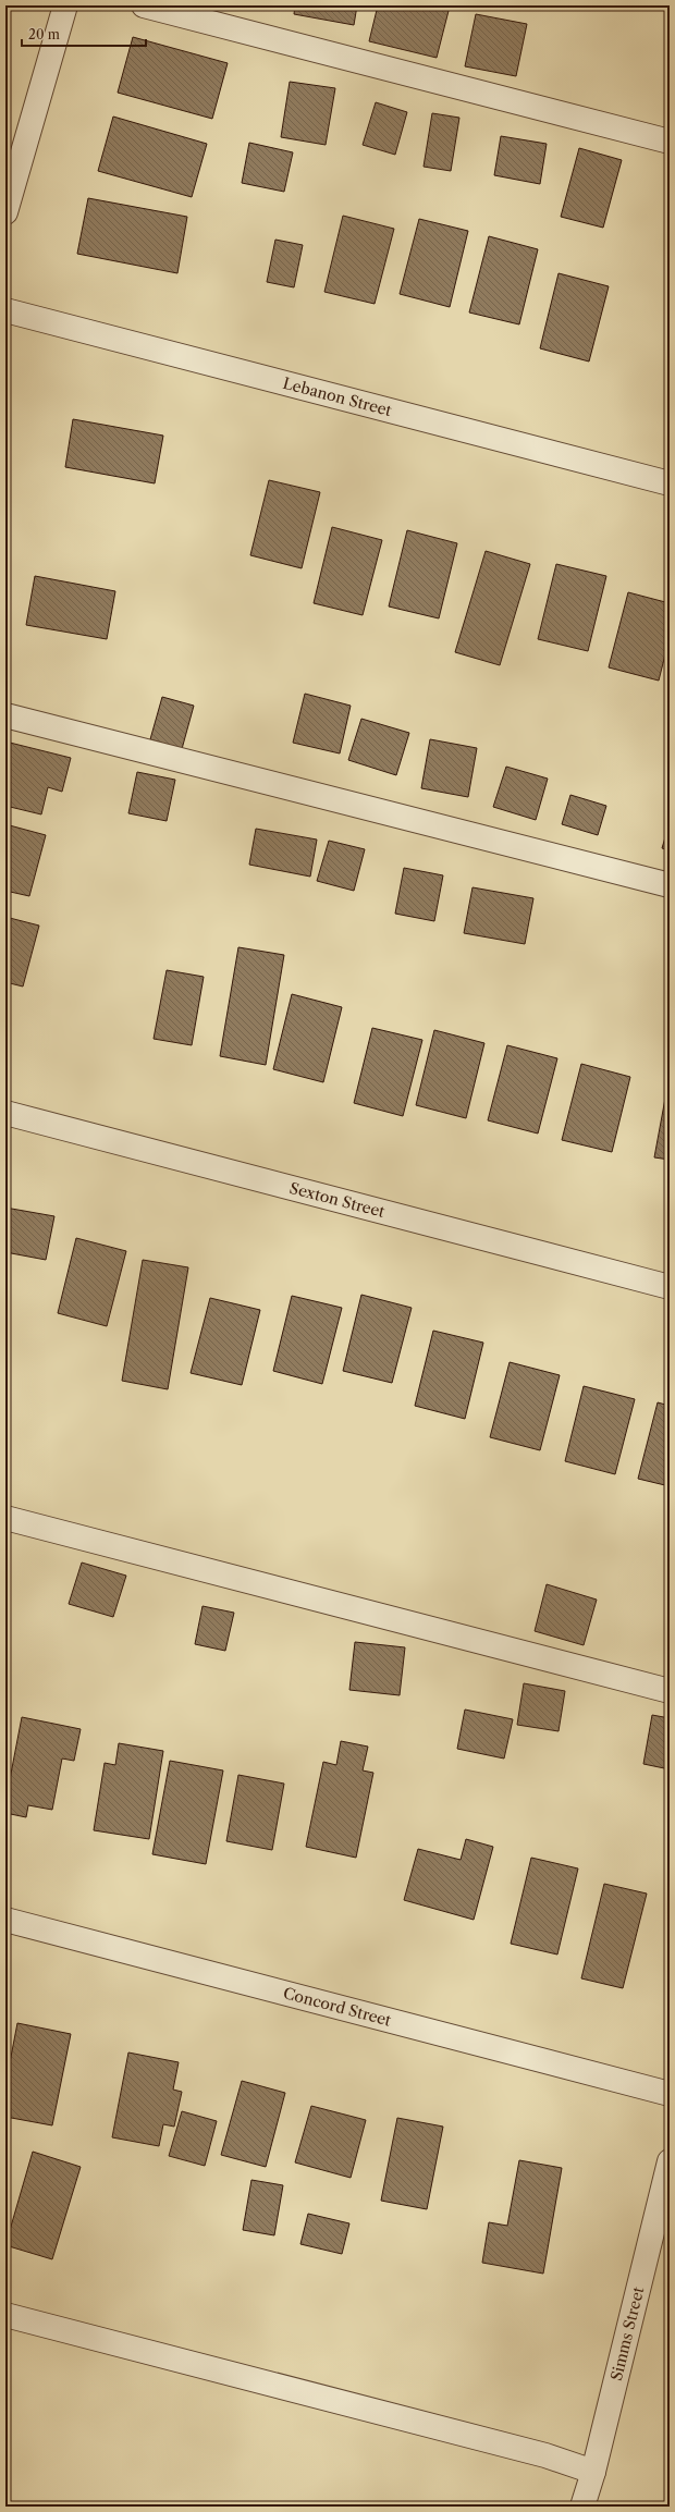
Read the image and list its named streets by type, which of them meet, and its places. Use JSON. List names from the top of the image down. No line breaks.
{"streets":{"street":["Lebanon Street","Sexton Street","Concord Street","Simms Street"]},"scale_bar":"20 m"}
